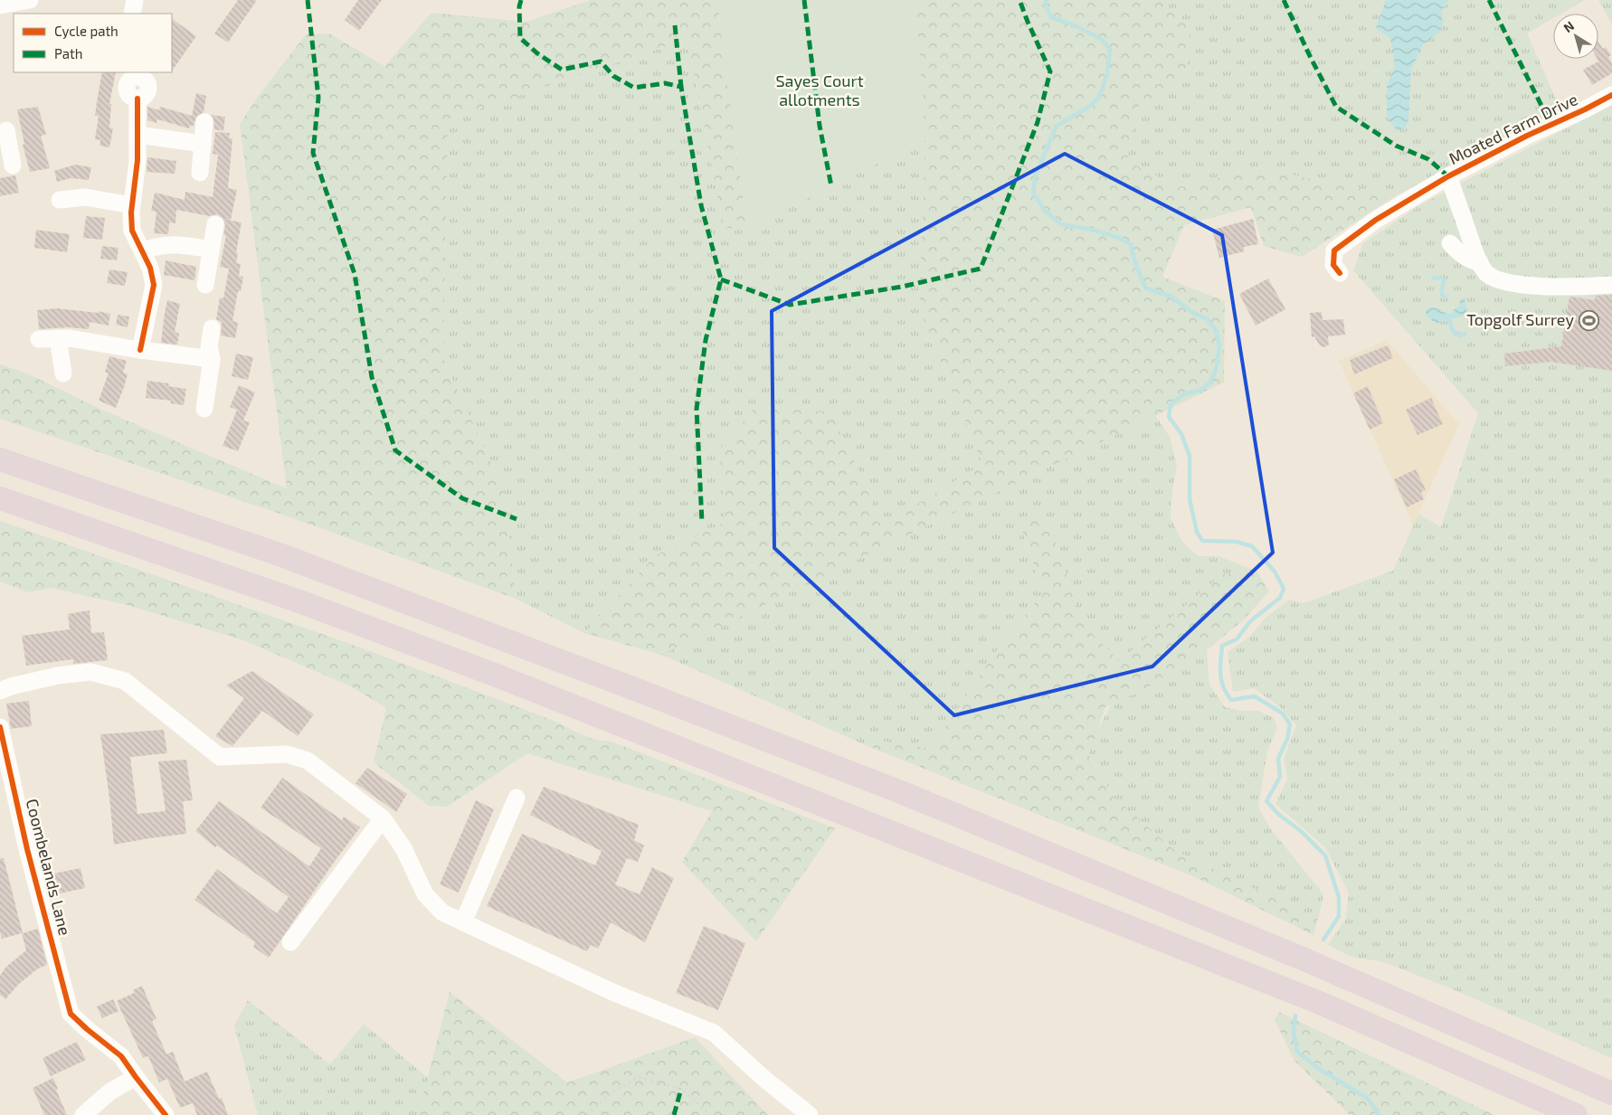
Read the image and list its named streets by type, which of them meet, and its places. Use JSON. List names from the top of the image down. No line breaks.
{"streets":{"street":["Moated Farm Drive","Coombelands Lane"]},"parks":["Sayes Court allotments"],"places":{"sports":["Topgolf Surrey"]},"legend":["Cycle path","Path"],"north":"top left"}
